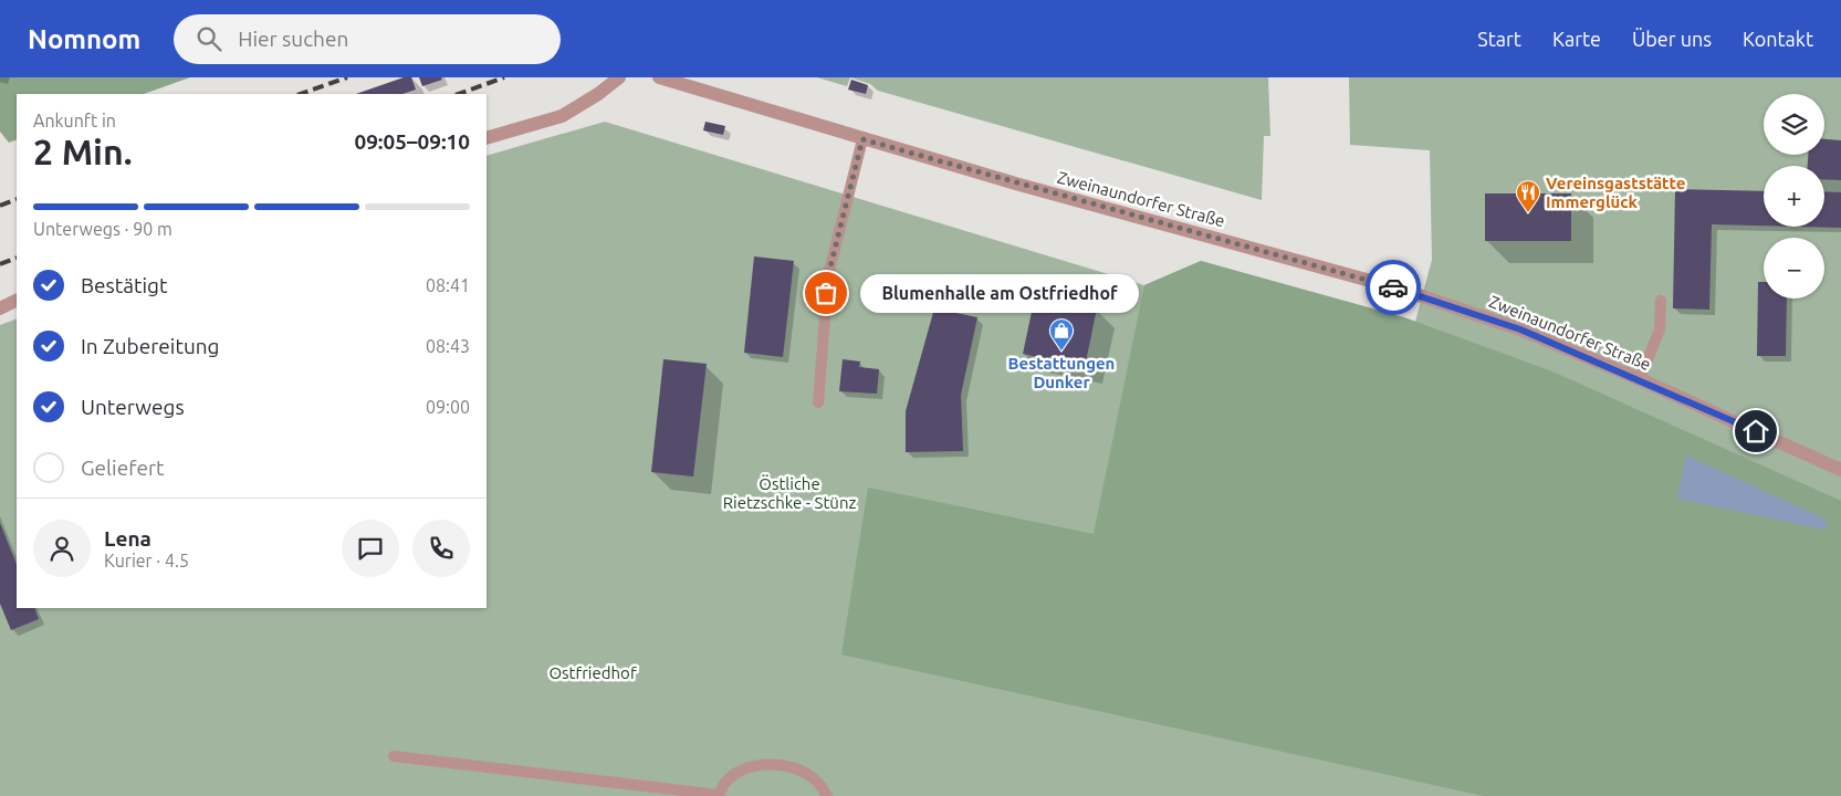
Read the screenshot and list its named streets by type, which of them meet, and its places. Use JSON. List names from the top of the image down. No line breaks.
{"streets":{"street":["Zweinaundorfer Straße"]},"parks":["Östliche Rietzschke - Stünz","Ostfriedhof"],"places":{"restaurant":["Vereinsgaststätte Immerglück"],"other":["Blumenhalle am Ostfriedhof"],"shop":["Bestattungen Dunker"]},"page":{"header":"Nomnom","search":"Hier suchen","nav":["Start","Karte","Über uns","Kontakt"],"map_buttons":["+","−"],"heading":["2 Min.","Ankunft in","09:05–09:10"],"panel":["Lena","Kurier · 4.5"],"bar":"Unterwegs · 90 m","list":[["Bestätigt","08:41"],["In Zubereitung","08:43"],["Unterwegs","09:00"],"Geliefert"],"bubble":"Blumenhalle am Ostfriedhof"}}
